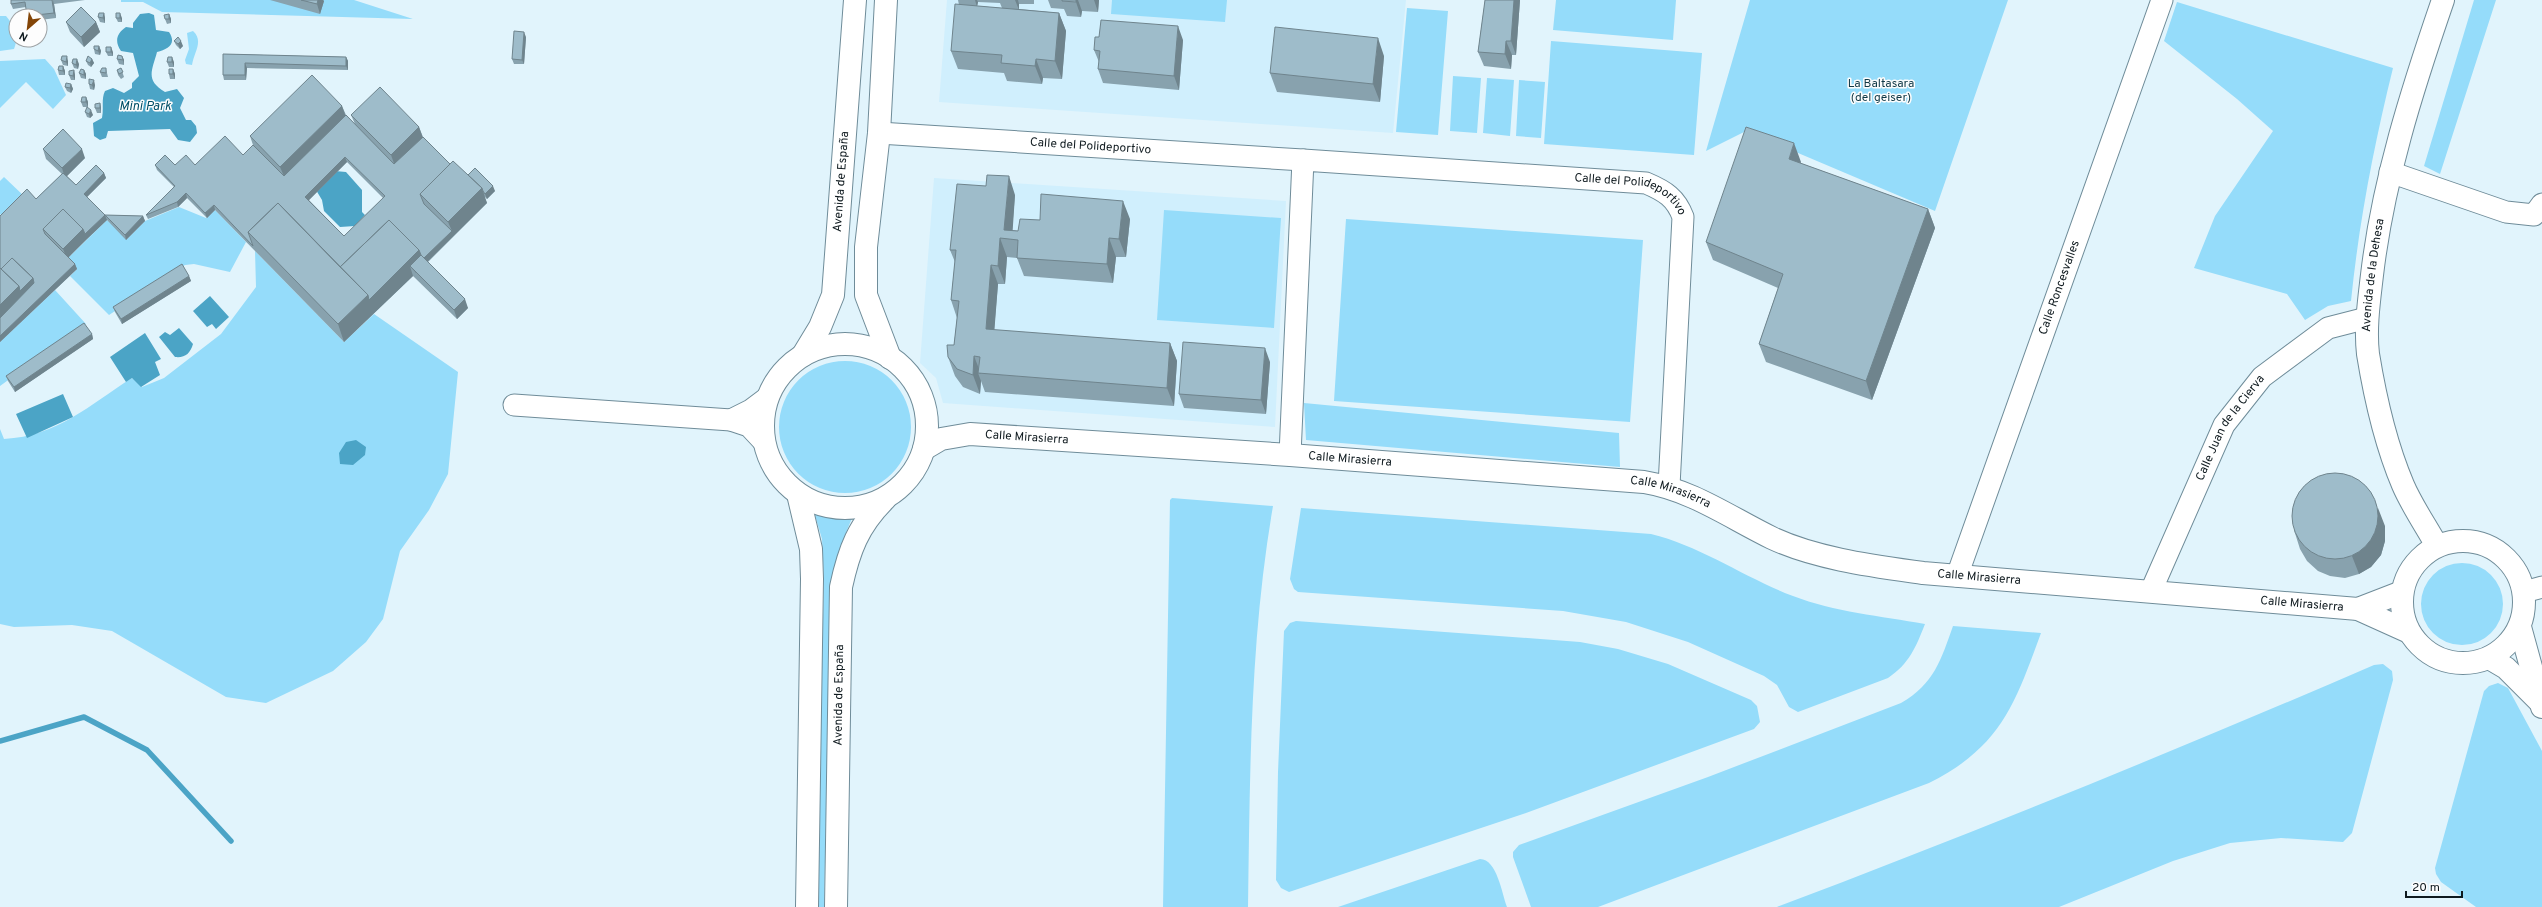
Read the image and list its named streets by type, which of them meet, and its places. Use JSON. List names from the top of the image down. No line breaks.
{"streets":{"street":["Calle del Polideportivo","Avenida de España","Avenida de la Dehesa","Calle Roncesvalles","Calle Juan de la Cierva","Calle Mirasierra"]},"crossings":[["Calle del Polideportivo","Calle Mirasierra"],["Avenida de la Dehesa","Calle Juan de la Cierva"],["Avenida de la Dehesa","Calle Mirasierra"],["Calle Roncesvalles","Calle Mirasierra"],["Calle Juan de la Cierva","Calle Mirasierra"]],"water":["Mini Park"],"parks":["La Baltasara (del geiser)"],"scale_bar":"20 m","north":"bottom left"}
